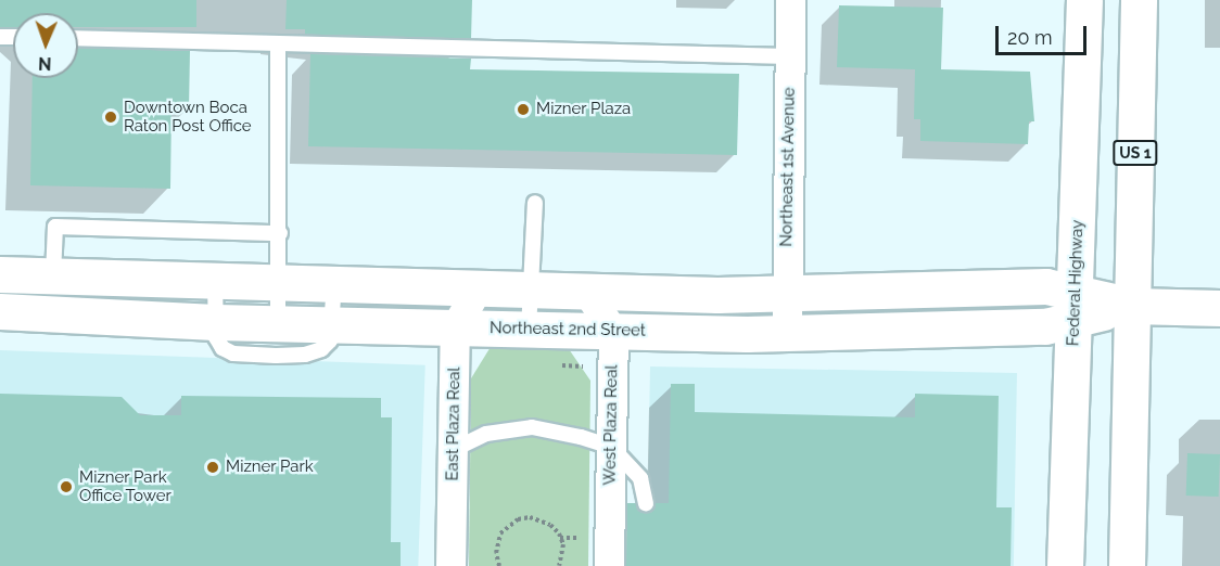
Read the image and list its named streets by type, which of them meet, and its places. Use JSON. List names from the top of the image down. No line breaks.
{"streets":{"street":["US 1","Northeast 1st Avenue","Federal Highway","Northeast 2nd Street","East Plaza Real","West Plaza Real"]},"crossings":[["US 1","Northeast 2nd Street"],["Northeast 1st Avenue","Northeast 2nd Street"],["Federal Highway","Northeast 2nd Street"],["Northeast 2nd Street","East Plaza Real"],["Northeast 2nd Street","West Plaza Real"]],"places":["Mizner Plaza","Downtown Boca Raton Post Office","Mizner Park","Mizner Park Office Tower"],"scale_bar":"20 m","north":"bottom"}
